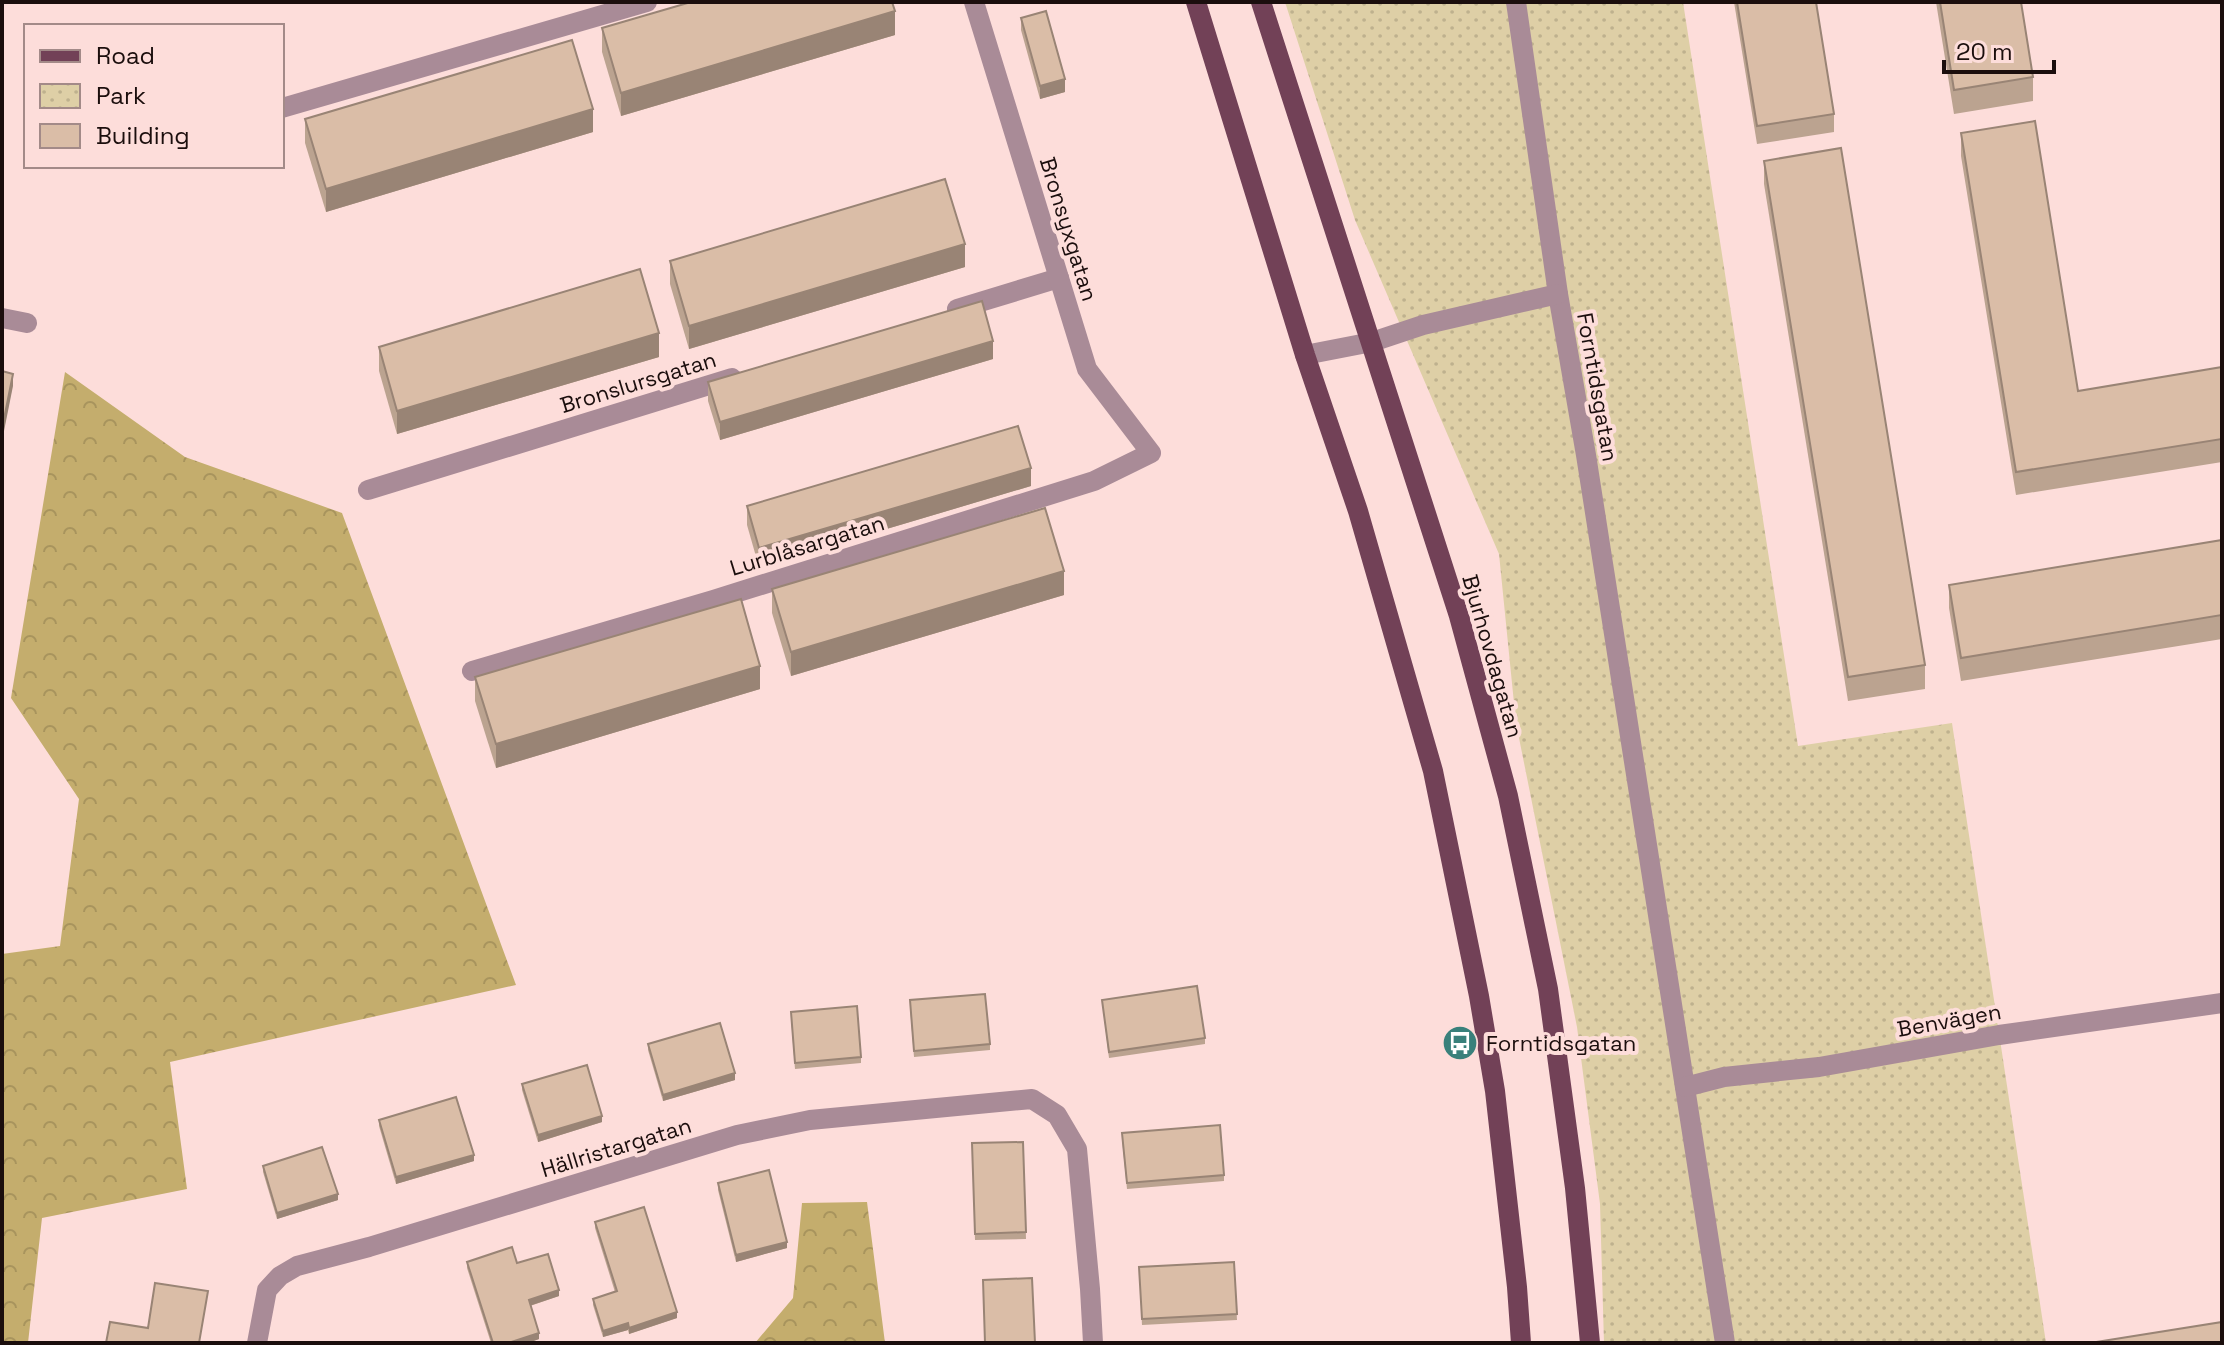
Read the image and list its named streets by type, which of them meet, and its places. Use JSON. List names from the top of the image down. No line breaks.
{"streets":{"main road":["Bjurhovdagatan"],"street":["Bronsyxgatan","Bronslursgatan","Forntidsgatan","Lurblåsargatan","Benvägen","Hällristargatan"]},"crossings":[["Bronsyxgatan","Lurblåsargatan"],["Forntidsgatan","Bjurhovdagatan"],["Forntidsgatan","Benvägen"]],"places":{"bus stop":["Forntidsgatan"]},"legend":["Road","Park","Building"],"scale_bar":"20 m"}
